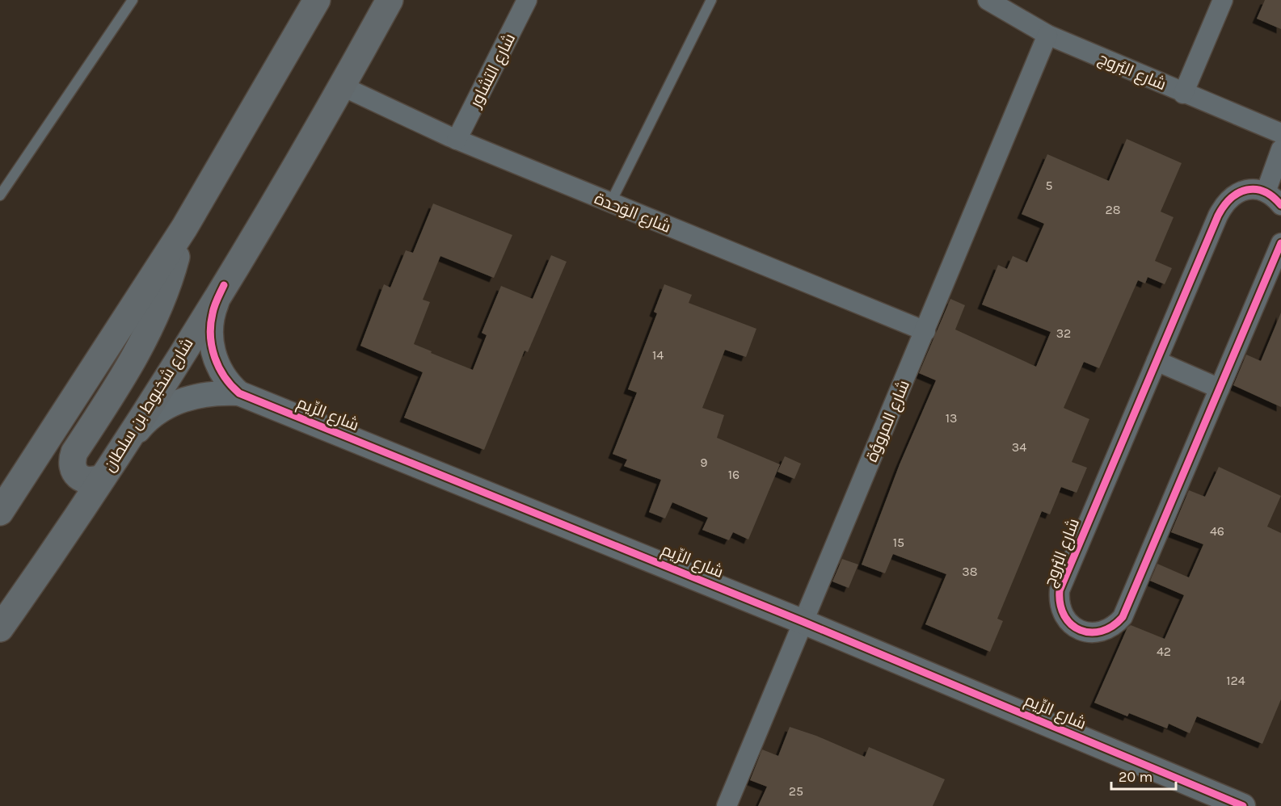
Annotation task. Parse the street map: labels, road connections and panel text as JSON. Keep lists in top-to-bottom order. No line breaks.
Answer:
{"streets":{"main road":["شارع شخبوط بن سلطان"],"street":["شارع التشاور","شارع البُروج","شارع الوَحدة","شارع الرِّيم","شارع المروؤة"]},"crossings":[["شارع التشاور","شارع الوَحدة"],["شارع البُروج","شارع المروؤة"],["شارع الوَحدة","شارع شخبوط بن سلطان"],["شارع الوَحدة","شارع المروؤة"],["شارع شخبوط بن سلطان","شارع الرِّيم"],["شارع الرِّيم","شارع المروؤة"]],"house_numbers":["5","28","32","14","13","34","9","16","46","15","38","42","124","25"],"scale_bar":"20 m"}
